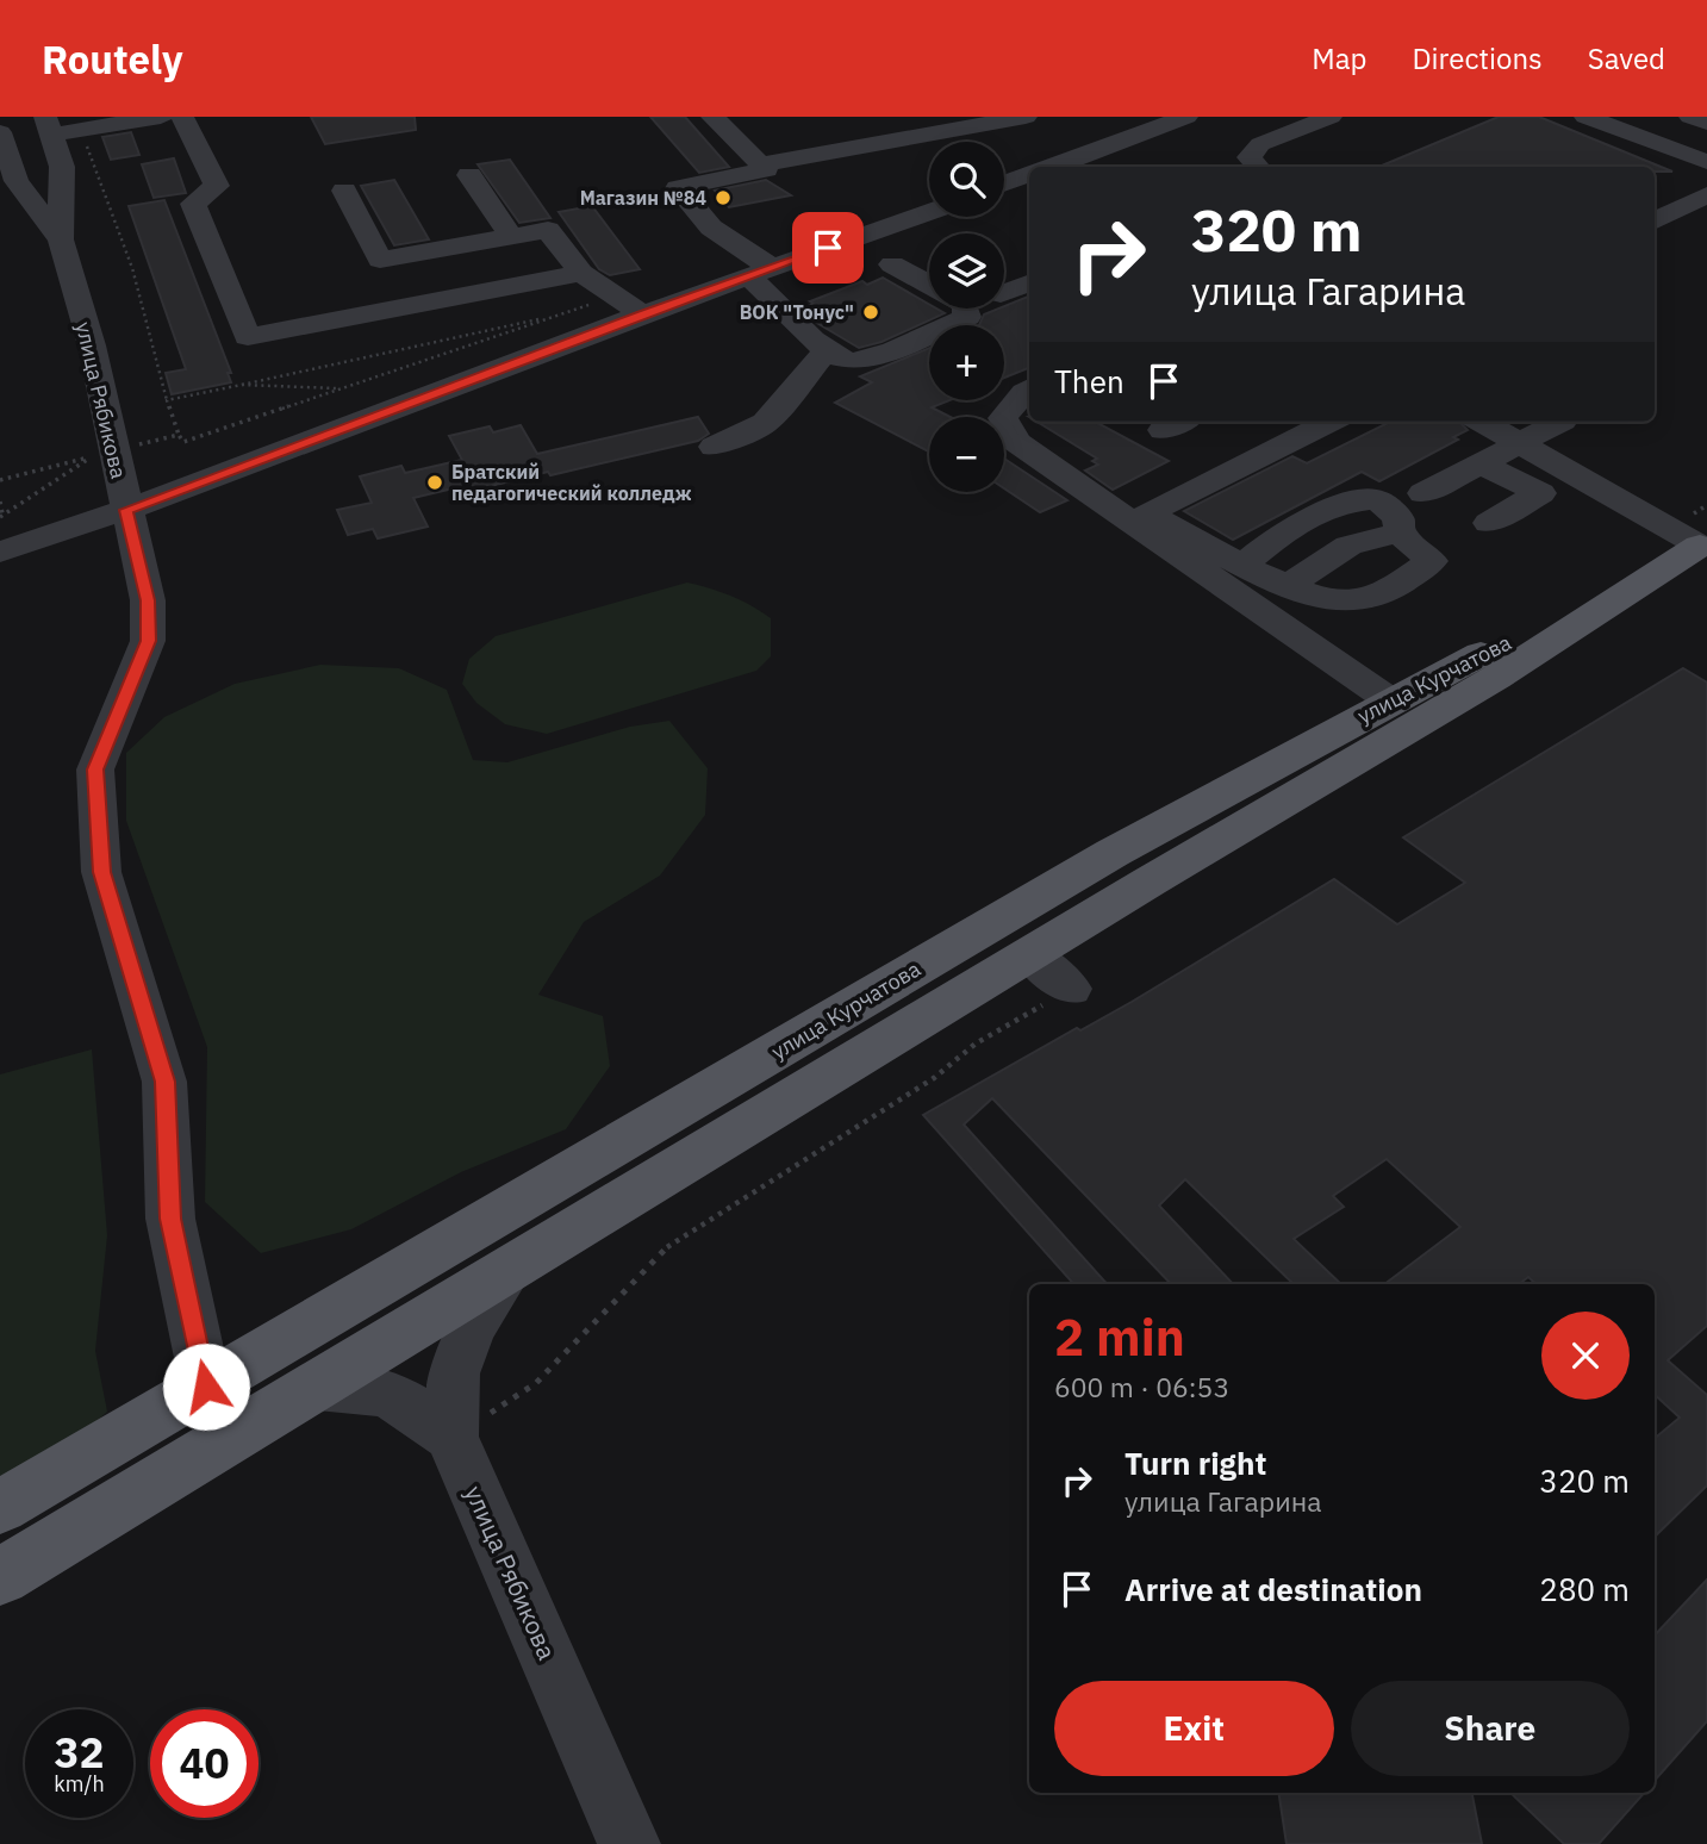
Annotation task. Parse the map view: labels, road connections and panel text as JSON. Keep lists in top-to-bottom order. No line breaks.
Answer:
{"streets":{"main road":["улица Курчатова"],"street":["улица Рябикова"]},"crossings":[["улица Рябикова","улица Курчатова"]],"places":["Магазин №84","ВОК \"Тонус\"","Братский педагогический колледж"],"page":{"header":"Routely","nav":["Map","Directions","Saved"],"map_buttons":["+","−"],"turn":["320 m","улица Гагарина"],"then":"Then","heading":["2 min","600 m · 06:53"],"list":[{"name":"Turn right","note":"улица Гагарина","value":"320 m"},{"name":"Arrive at destination","value":"280 m"}],"buttons":["Exit","Share"],"speed":"32 km/h","limit":"40"}}
